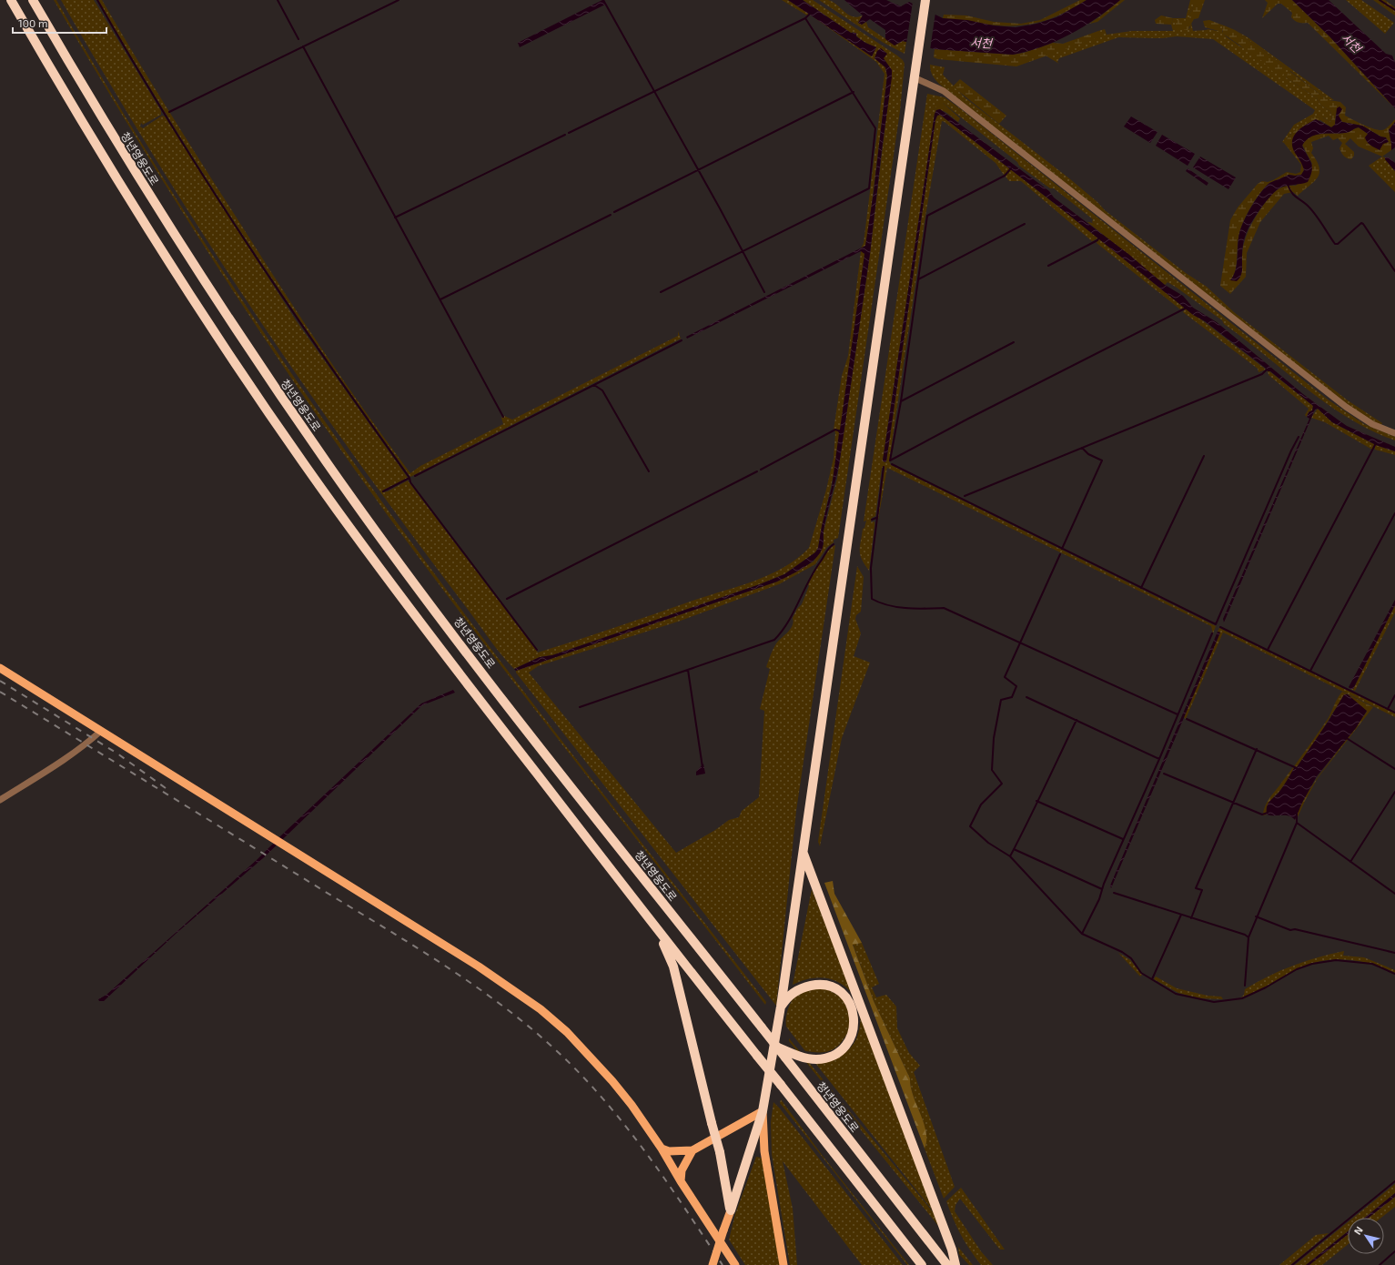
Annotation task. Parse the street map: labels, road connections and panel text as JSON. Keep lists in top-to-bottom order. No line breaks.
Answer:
{"streets":{"highway":["청년영웅도로"]},"water":["서천"],"scale_bar":"100 m","north":"top left"}
